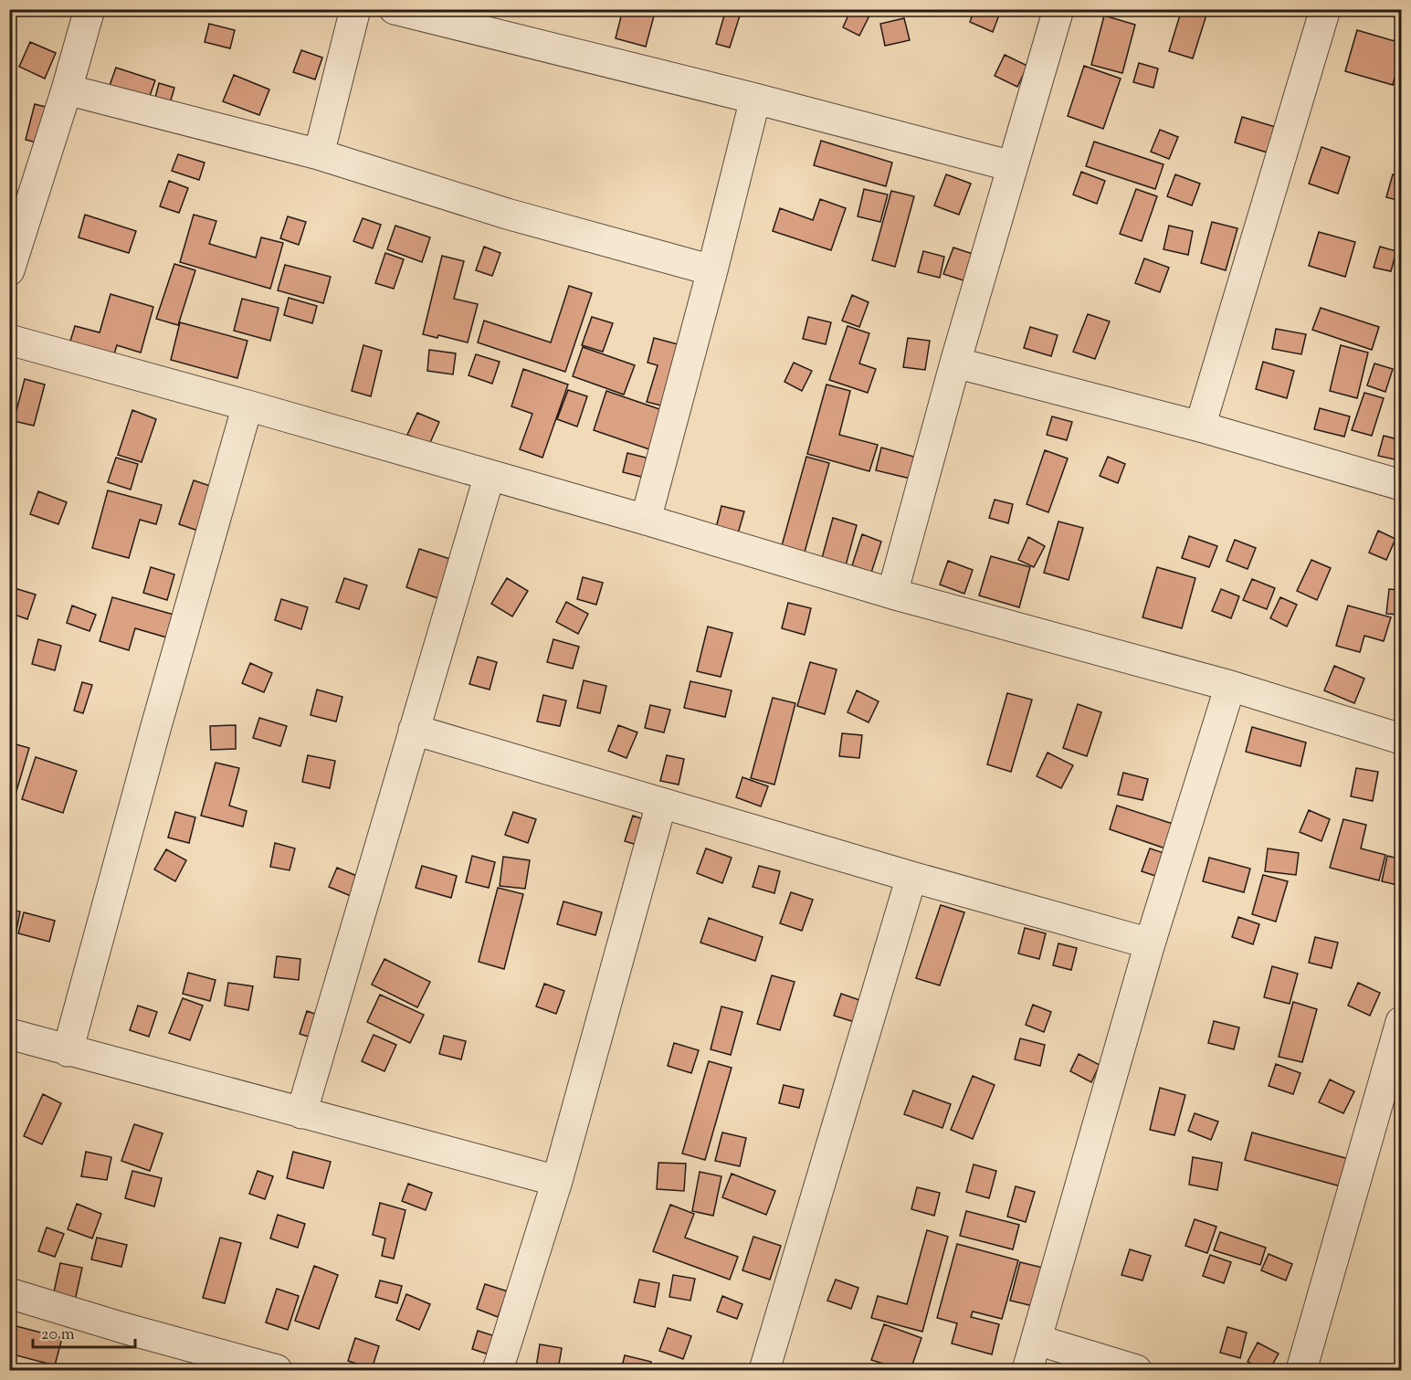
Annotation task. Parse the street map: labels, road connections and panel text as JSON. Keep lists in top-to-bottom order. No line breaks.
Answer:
{"scale_bar":"20 m"}
